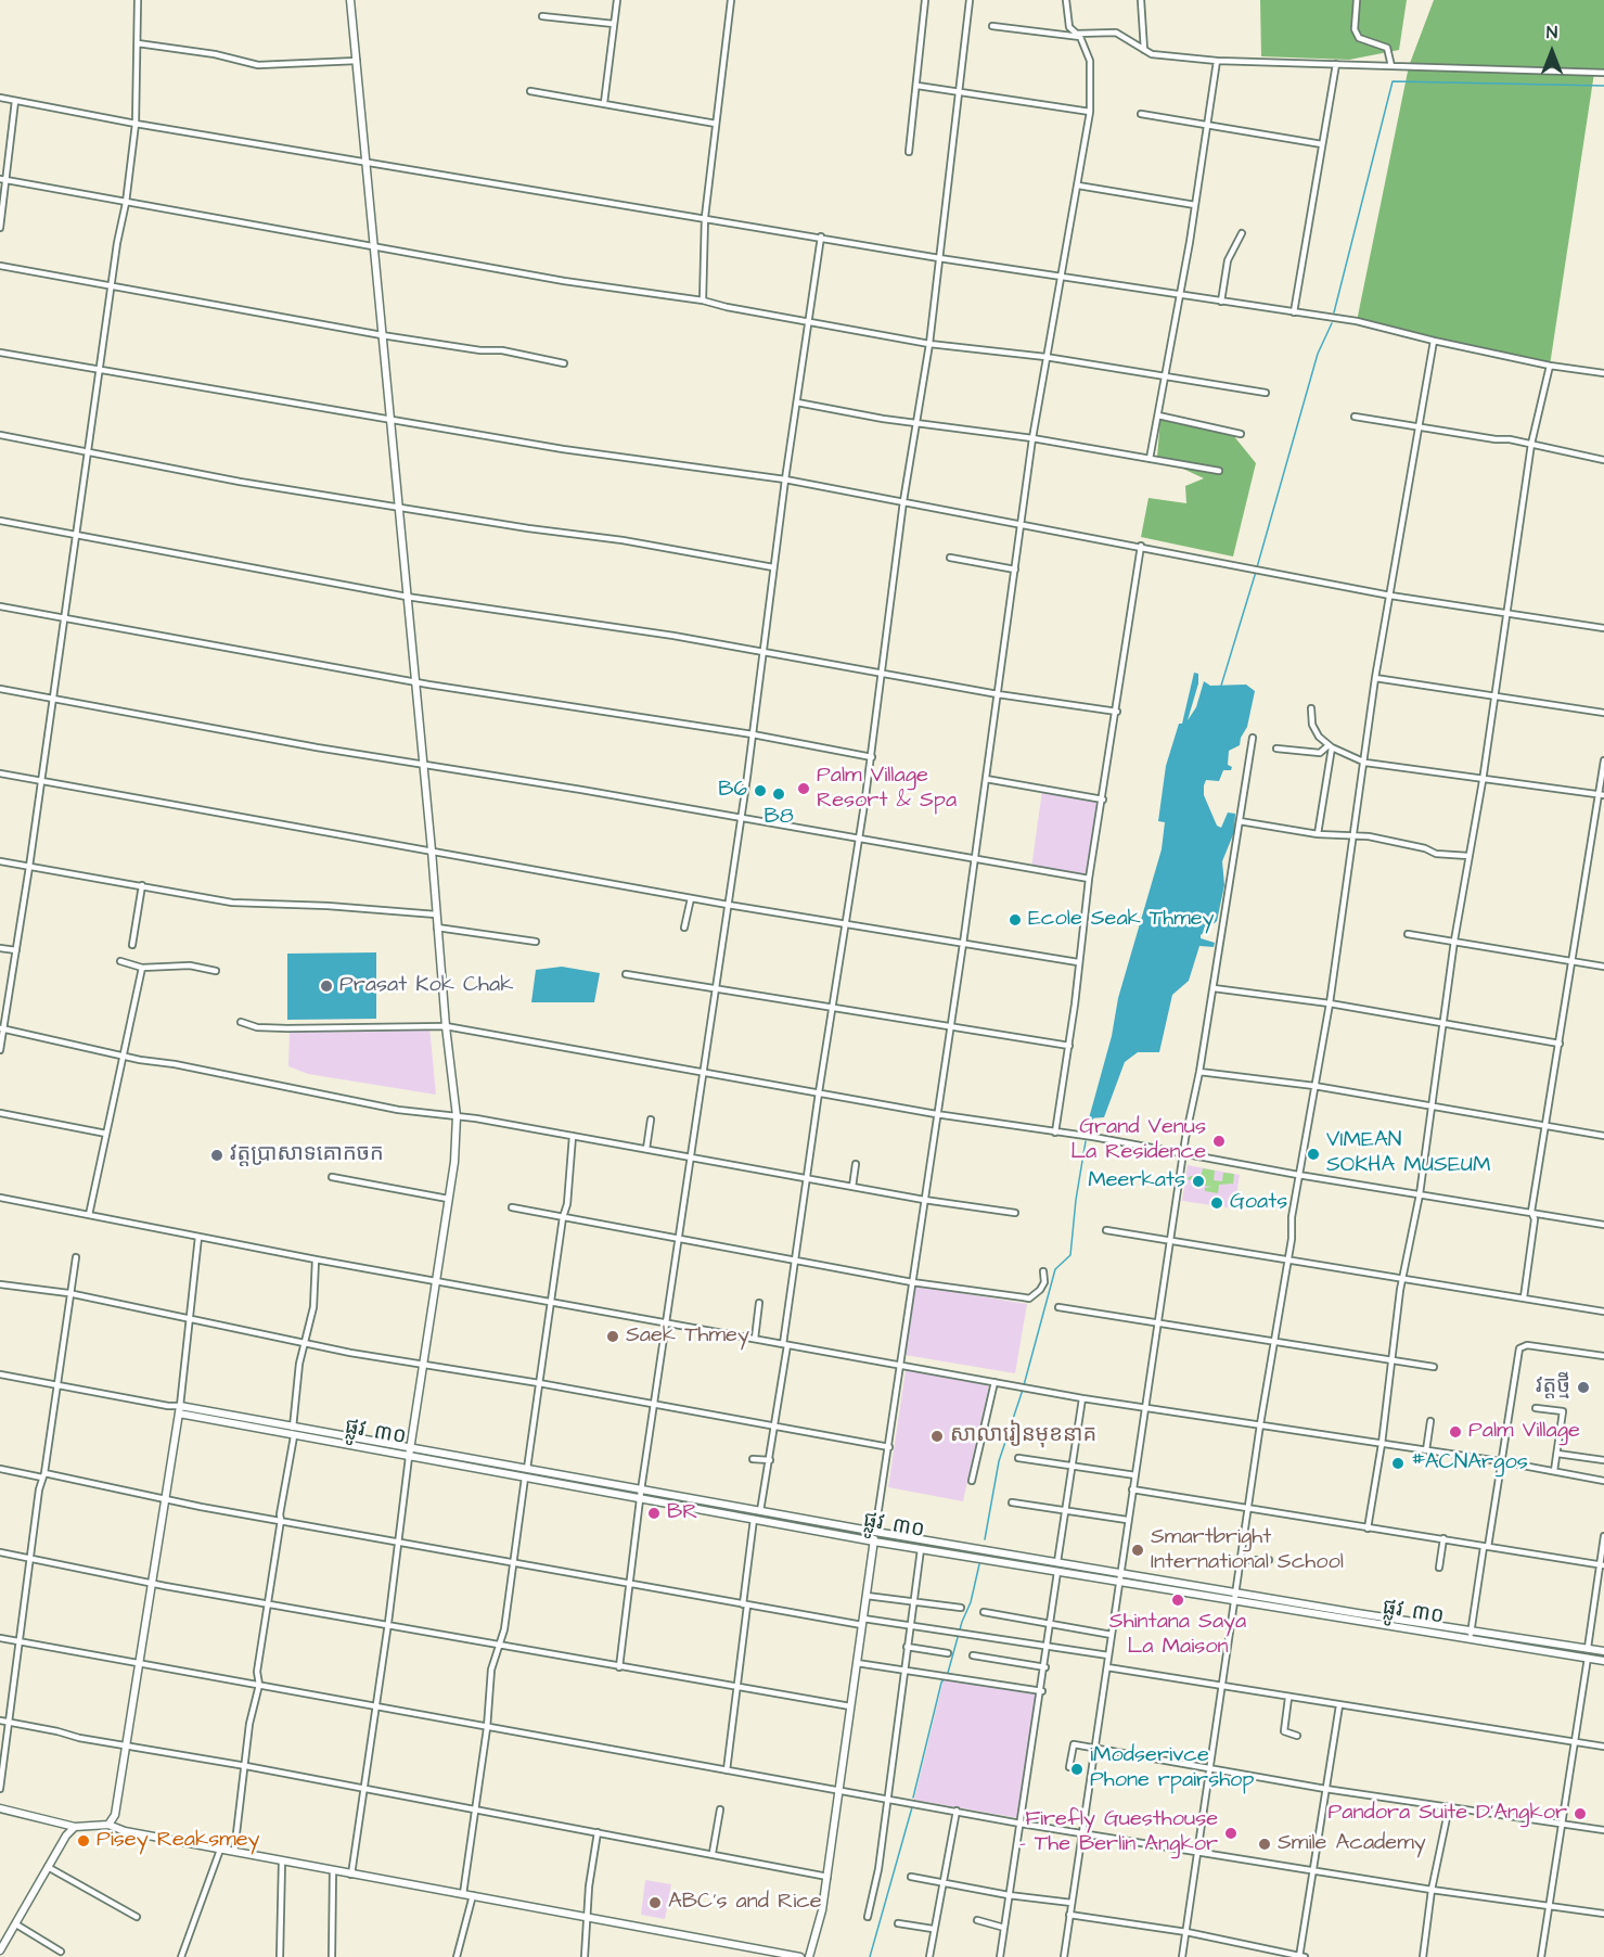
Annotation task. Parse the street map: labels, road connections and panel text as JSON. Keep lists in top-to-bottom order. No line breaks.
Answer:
{"streets":{"street":["ផ្លូវ ៣០"]},"places":["Palm Village Resort & Spa","B6","B8","Ecole Seak Thmey","Prasat Kok Chak","Grand Venus La Residence","VIMEAN SOKHA MUSEUM","វត្តប្រាសាទគោកចក","Meerkats","Goats","Saek Thmey","វត្តថ្មី","Palm Village","សាលារៀនមុខនាគ","#ACNArgos","BR","Smartbright International School","Shintana Saya La Maison","iModserivce Phone rpairshop","Pandora Suite D'Angkor","Firefly Guesthouse - The Berlin Angkor","Pisey Reaksmey","Smile Academy","ABC's and Rice"],"north":"top"}
